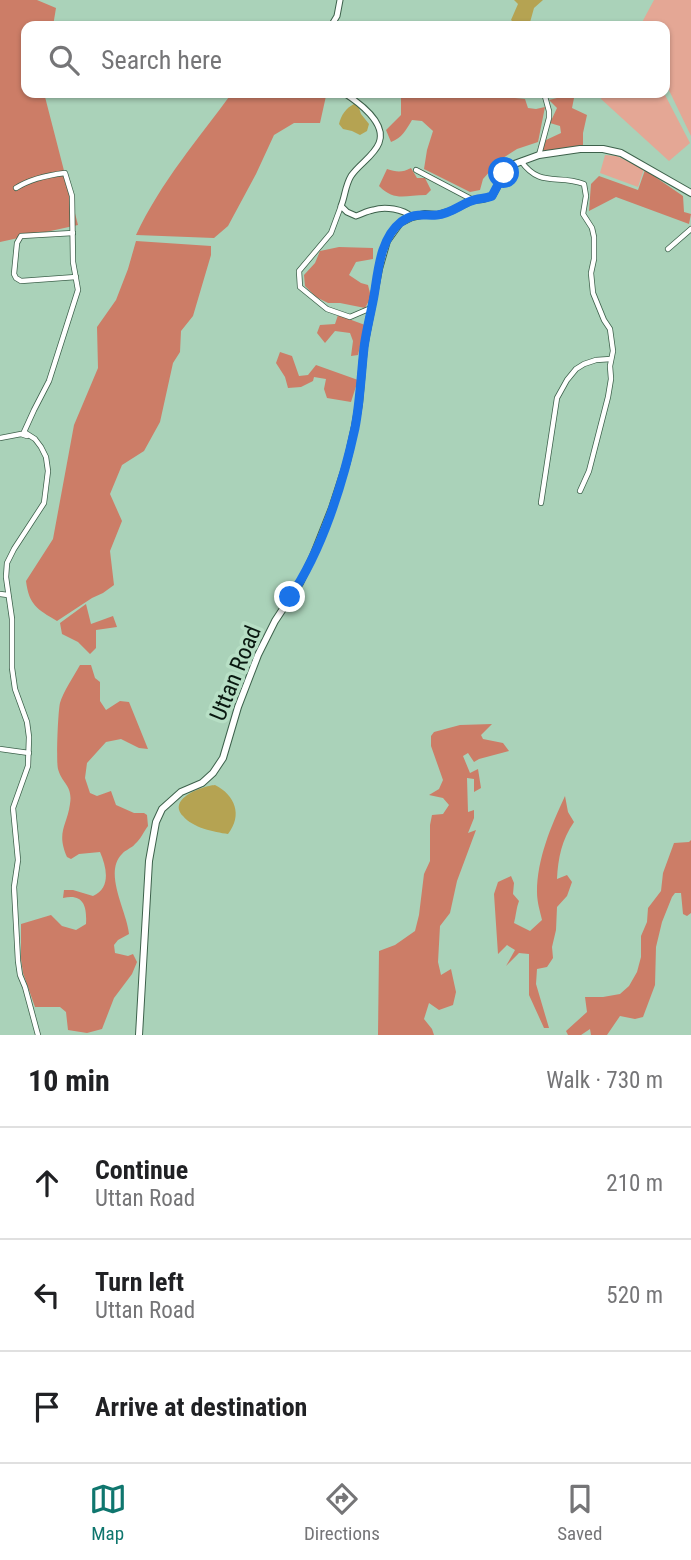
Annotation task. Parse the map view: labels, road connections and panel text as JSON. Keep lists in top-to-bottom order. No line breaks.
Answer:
{"streets":{"main road":["Uttan Road"]},"page":{"search":"Search here","heading":["10 min","Walk · 730 m"],"list":[["Continue","Uttan Road","210 m"],["Turn left","Uttan Road","520 m"],"Arrive at destination"],"nav":["Map","Directions","Saved"]}}
